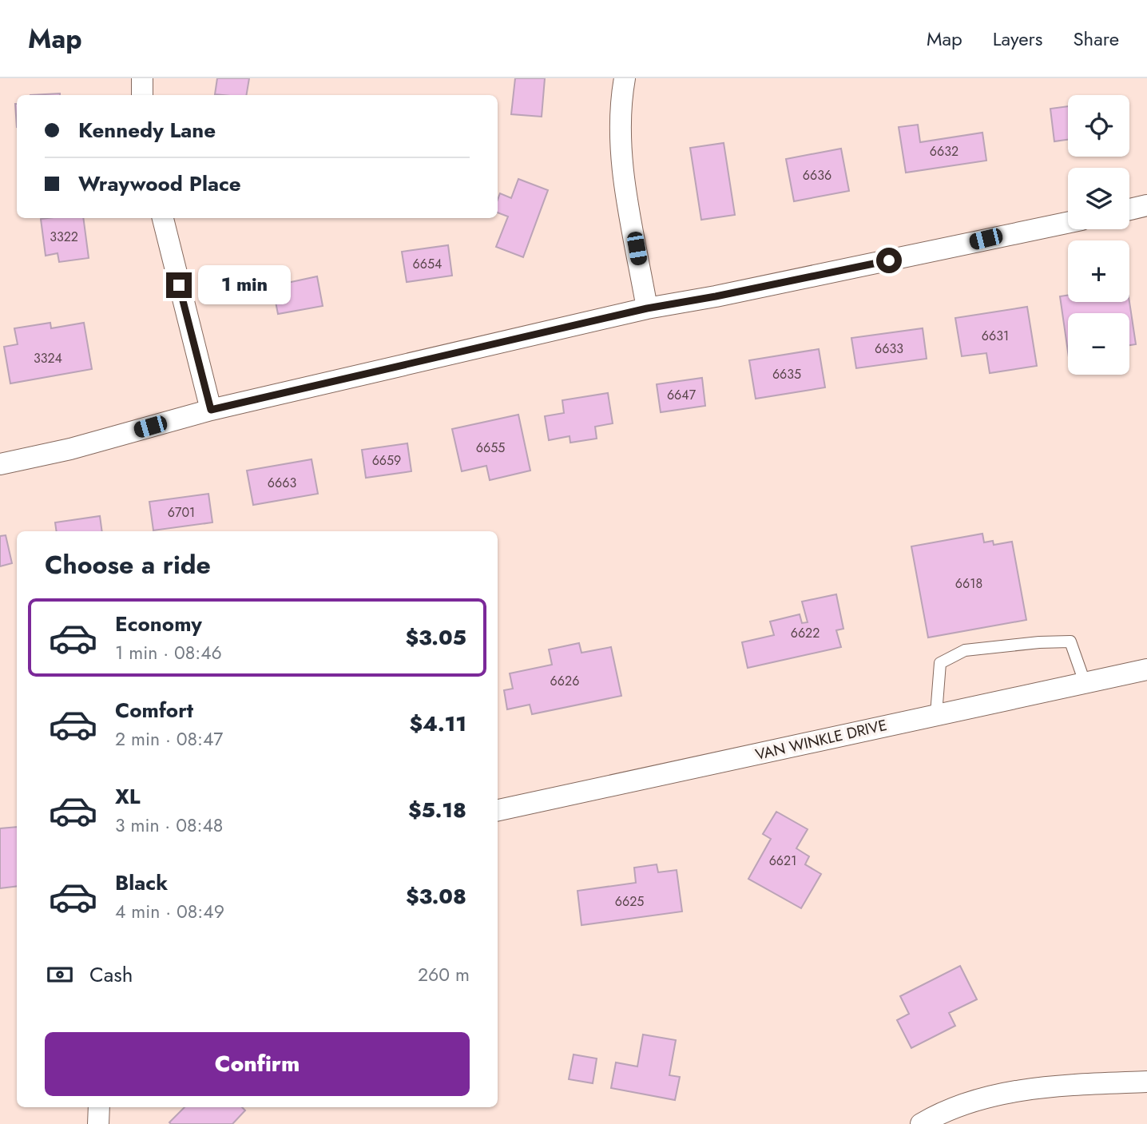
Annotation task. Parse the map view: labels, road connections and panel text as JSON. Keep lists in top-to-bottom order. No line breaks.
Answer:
{"streets":{"street":["VAN WINKLE DRIVE"]},"house_numbers":["6632","6636","3322","6654","6631","6633","3324","6635","6647","6655","6659","6663","6701","6618","6622","6626","6621","6625"],"page":{"header":"Map","nav":["Map","Layers","Share"],"map_buttons":["+","−"],"banner":["Kennedy Lane","Wraywood Place"],"bubble":"1 min","heading":"Choose a ride","list":[{"name":"Economy","note":"1 min · 08:46","value":"$3.05"},{"name":"Comfort","note":"2 min · 08:47","value":"$4.11"},{"name":"XL","note":"3 min · 08:48","value":"$5.18"},{"name":"Black","note":"4 min · 08:49","value":"$3.08"}],"pay":["Cash","260 m"],"buttons":"Confirm"}}
